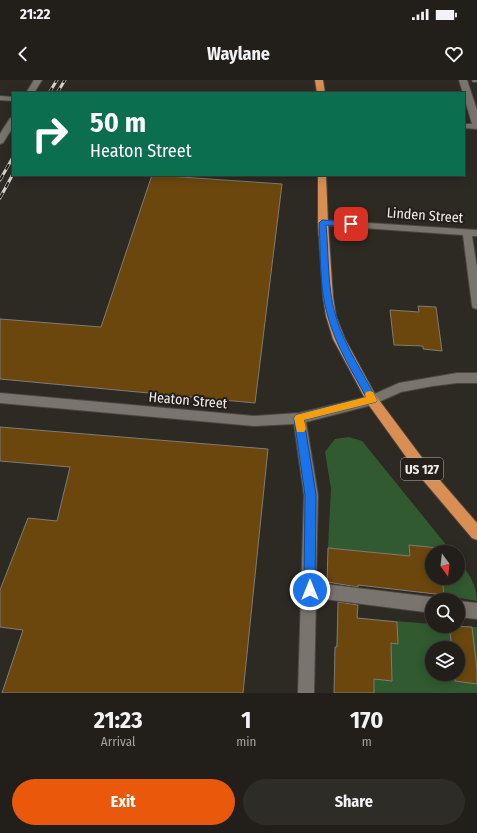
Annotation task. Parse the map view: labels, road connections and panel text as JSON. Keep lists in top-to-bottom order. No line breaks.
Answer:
{"streets":{"highway":["US 127"],"street":["Linden Street","Heaton Street"]},"crossings":[["Linden Street","US 127"],["Heaton Street","US 127"]],"north":"bottom","page":{"status":"21:22","header":"Waylane","turn":["50 m","Heaton Street"],"eta":["21:23","Arrival","1","min","170","m"],"buttons":["Exit","Share"]}}
